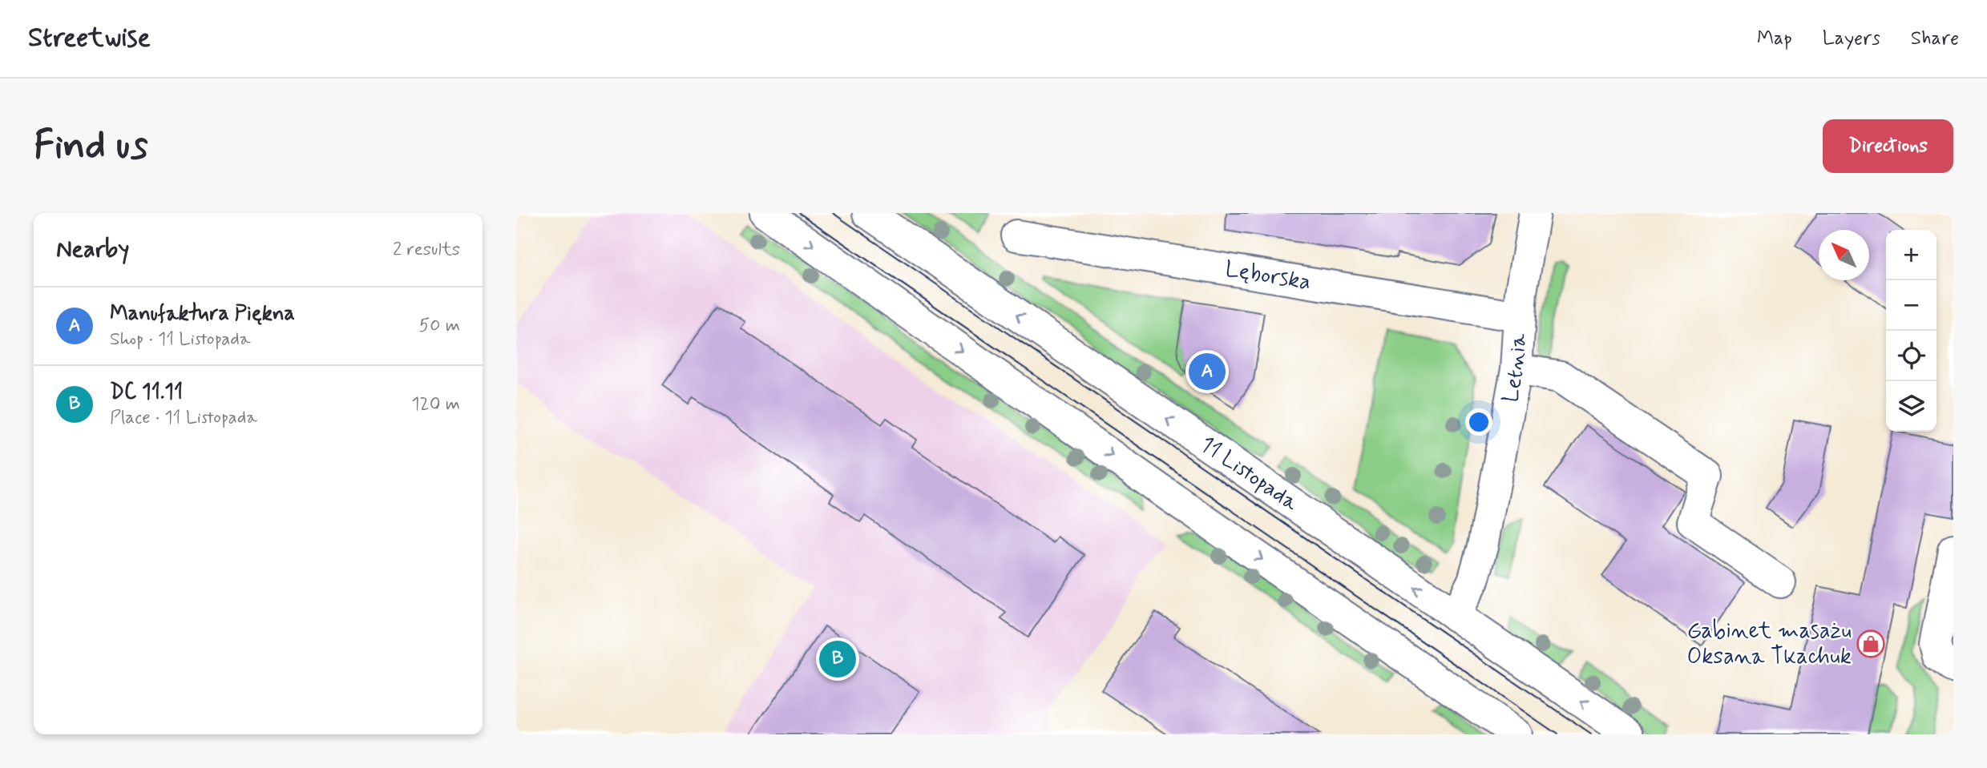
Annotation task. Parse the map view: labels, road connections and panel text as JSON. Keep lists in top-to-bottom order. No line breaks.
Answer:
{"streets":{"street":["Lęborska","Letnia","11 Listopada"]},"crossings":[["Lęborska","Letnia"],["Letnia","11 Listopada"]],"places":{"shop":["Gabinet masażu Oksana Tkachuk"]},"north":"top left","page":{"header":"Streetwise","nav":["Map","Layers","Share"],"buttons":"Directions","title":"Find us","heading":["Nearby","2 results"],"map_buttons":["+","−"],"list":[{"mark":"A","name":"Manufaktura Piękna","note":"Shop · 11 Listopada","value":"50 m"},{"mark":"B","name":"DC 11.11","note":"Place · 11 Listopada","value":"120 m"}],"pins":["A","B"]}}
